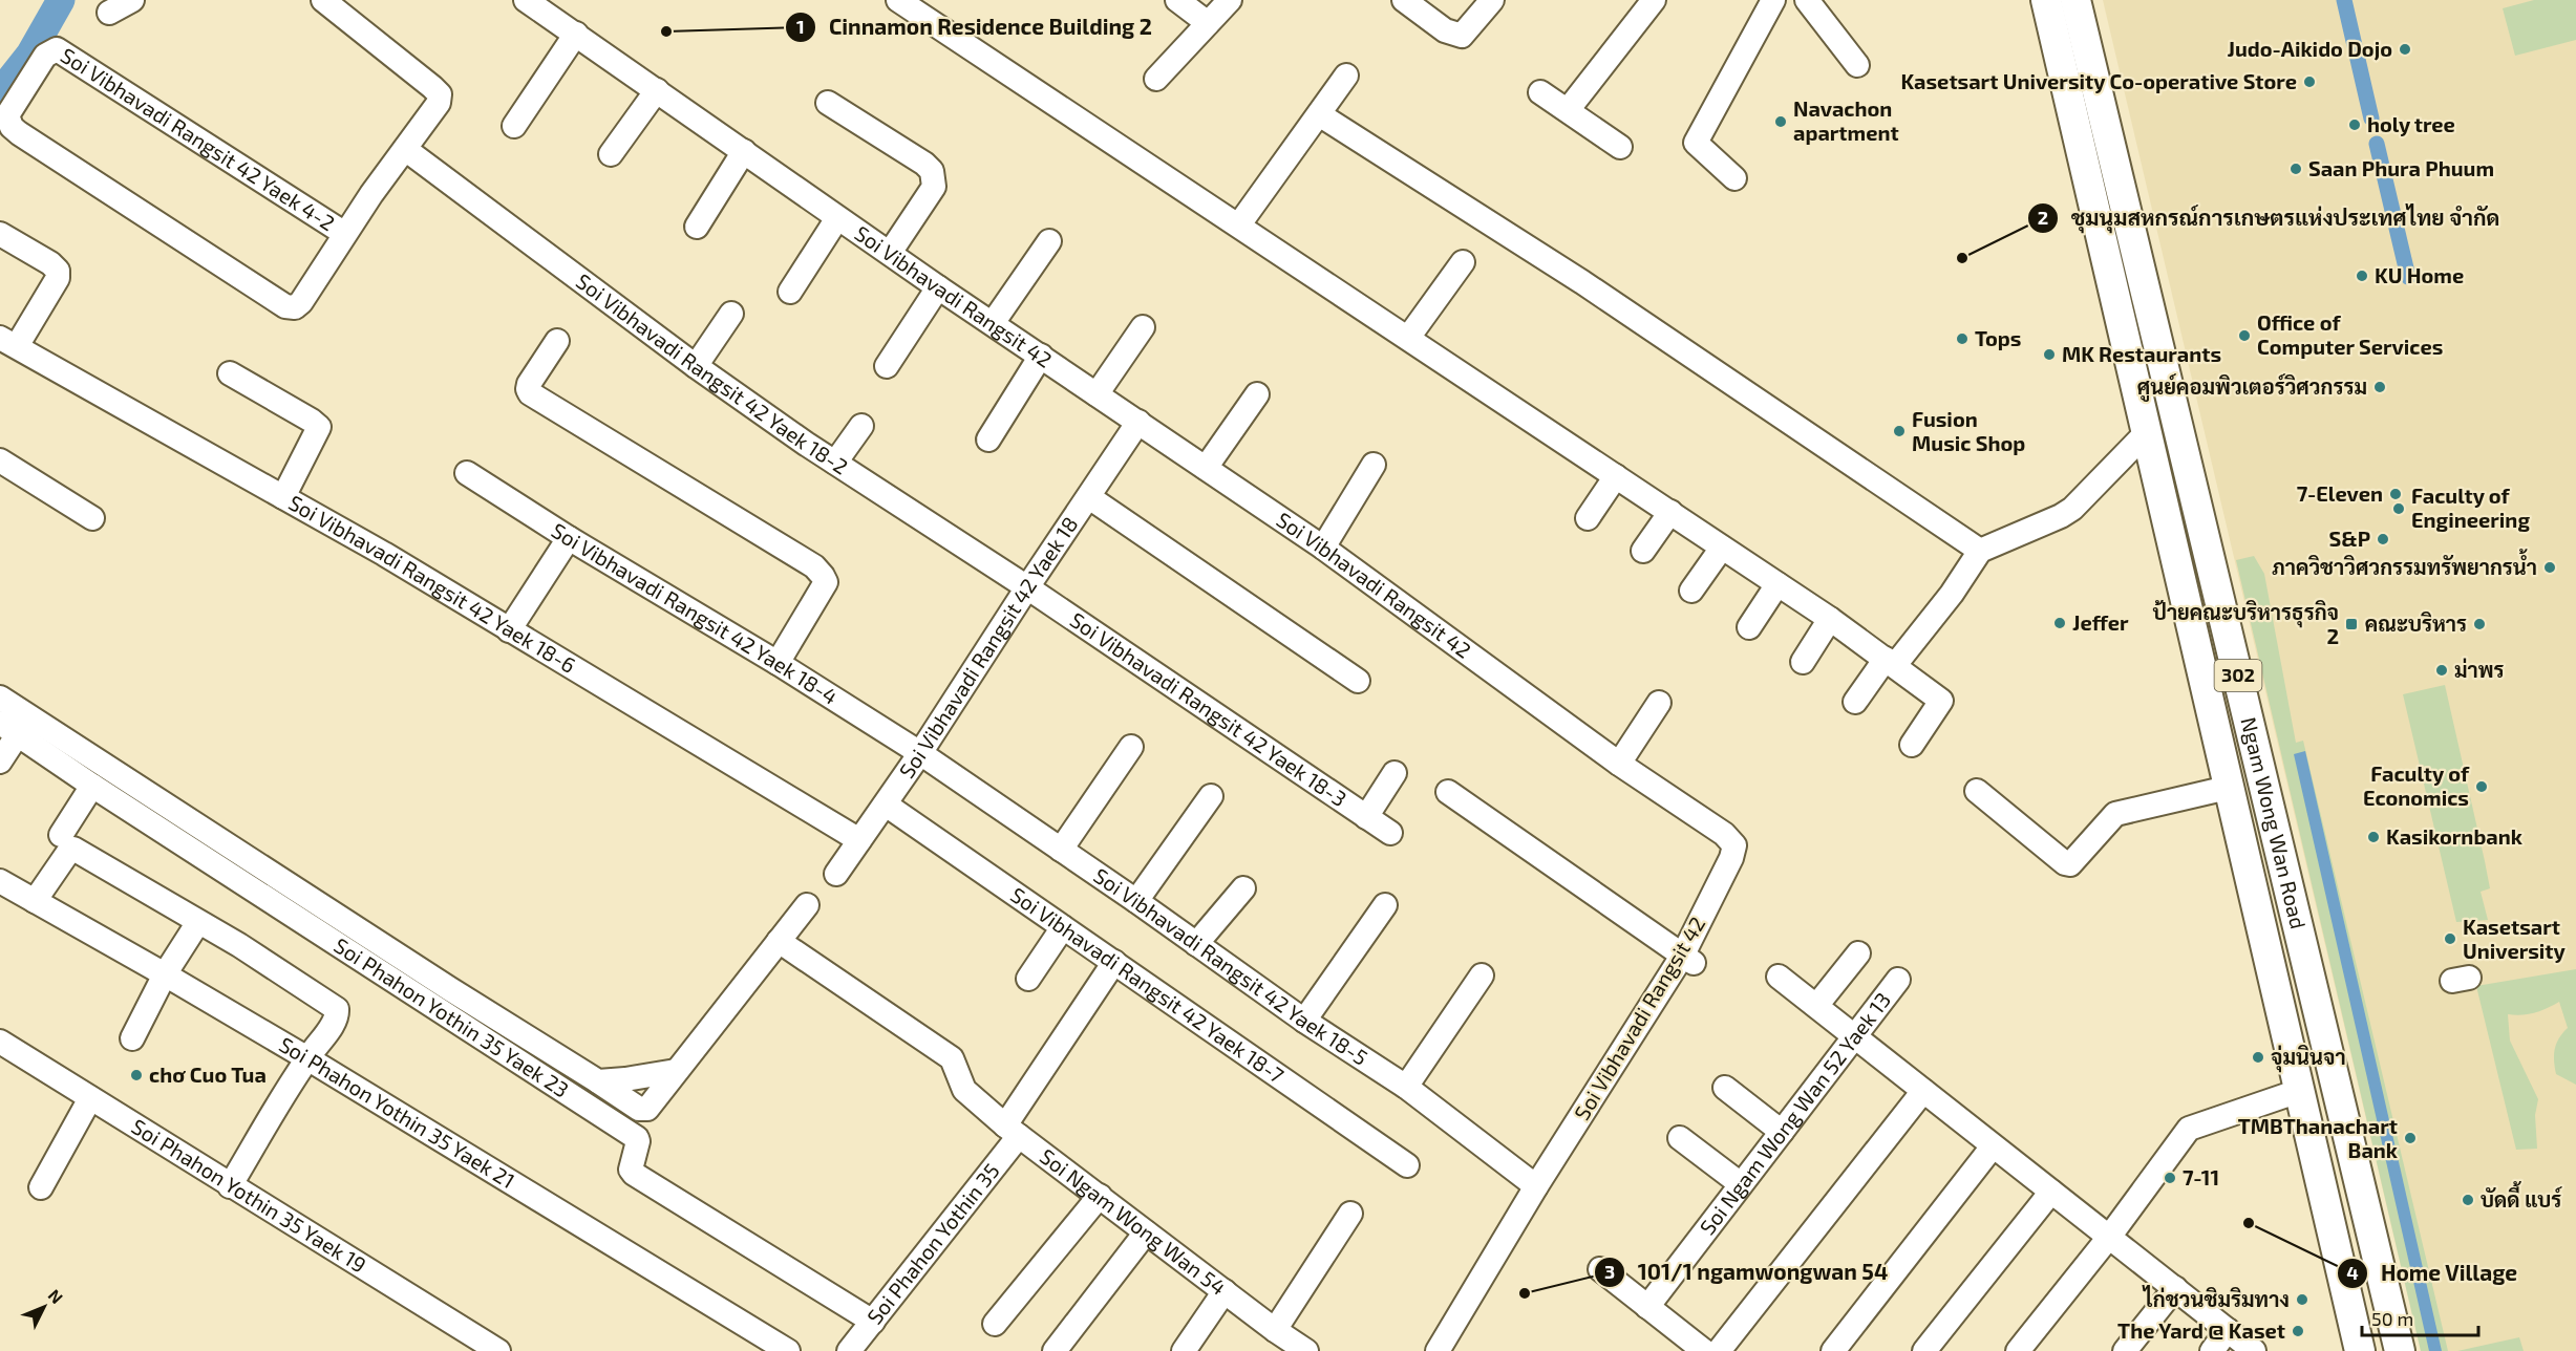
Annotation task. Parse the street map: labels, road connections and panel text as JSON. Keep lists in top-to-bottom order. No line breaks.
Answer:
{"streets":{"main road":["302","Ngam Wong Wan Road"],"street":["Soi Vibhavadi Rangsit 42 Yaek 4-2","Soi Vibhavadi Rangsit 42","Soi Vibhavadi Rangsit 42 Yaek 18-2","Soi Vibhavadi Rangsit 42 Yaek 18-6","Soi Vibhavadi Rangsit 42 Yaek 18-4","Soi Vibhavadi Rangsit 42 Yaek 18","Soi Vibhavadi Rangsit 42 Yaek 18-3","Soi Vibhavadi Rangsit 42 Yaek 18-5","Soi Vibhavadi Rangsit 42 Yaek 18-7","Soi Phahon Yothin 35 Yaek 23","Soi Phahon Yothin 35 Yaek 21","Soi Ngam Wong Wan 52 Yaek 13","Soi Phahon Yothin 35 Yaek 19","Soi Ngam Wong Wan 54","Soi Phahon Yothin 35"]},"crossings":[["Soi Vibhavadi Rangsit 42","Soi Vibhavadi Rangsit 42 Yaek 18"],["Soi Vibhavadi Rangsit 42","Soi Vibhavadi Rangsit 42 Yaek 18-5"],["Soi Vibhavadi Rangsit 42 Yaek 18-2","Soi Vibhavadi Rangsit 42 Yaek 18"],["Soi Vibhavadi Rangsit 42 Yaek 18-2","Soi Vibhavadi Rangsit 42 Yaek 18-3"],["Soi Vibhavadi Rangsit 42 Yaek 18-6","Soi Vibhavadi Rangsit 42 Yaek 18"],["Soi Vibhavadi Rangsit 42 Yaek 18-4","Soi Vibhavadi Rangsit 42 Yaek 18"],["Soi Vibhavadi Rangsit 42 Yaek 18-4","Soi Vibhavadi Rangsit 42 Yaek 18-5"],["Soi Vibhavadi Rangsit 42 Yaek 18","Soi Vibhavadi Rangsit 42 Yaek 18-3"],["Soi Vibhavadi Rangsit 42 Yaek 18","Soi Vibhavadi Rangsit 42 Yaek 18-5"],["Soi Vibhavadi Rangsit 42 Yaek 18","Soi Vibhavadi Rangsit 42 Yaek 18-7"],["Soi Vibhavadi Rangsit 42 Yaek 18-7","Soi Phahon Yothin 35"],["Soi Phahon Yothin 35 Yaek 23","Soi Phahon Yothin 35"],["Soi Ngam Wong Wan 54","Soi Phahon Yothin 35"]],"places":{"other":["Cinnamon Residence Building 2","Judo-Aikido Dojo","Kasetsart University Co-operative Store","Navachon apartment","holy tree","Saan Phura Phuum","ชุมนุมสหกรณ์การเกษตรแห่งประเทศไทย จำกัด","KU Home","Office of Computer Services","Tops","MK Restaurants","ศูนย์คอมพิวเตอร์วิศวกรรม","Fusion Music Shop","7-Eleven","Faculty of Engineering","S&P","ภาควิชาวิศวกรรมทรัพยากรน้ำ","Jeffer","คณะบริหาร","ม่าพร","Faculty of Economics","Kasikornbank","Kasetsart University","จุ่มนินจา","chơ Cuo Tua","TMBThanachart Bank","7-11","บัดดี้ แบร์","Home Village","101/1 ngamwongwan 54","ไก่ชวนชิมริมทาง","The Yard @ Kaset"],"transit":["ป้ายคณะบริหารธุรกิจ 2"]},"scale_bar":"50 m","north":"top right"}
